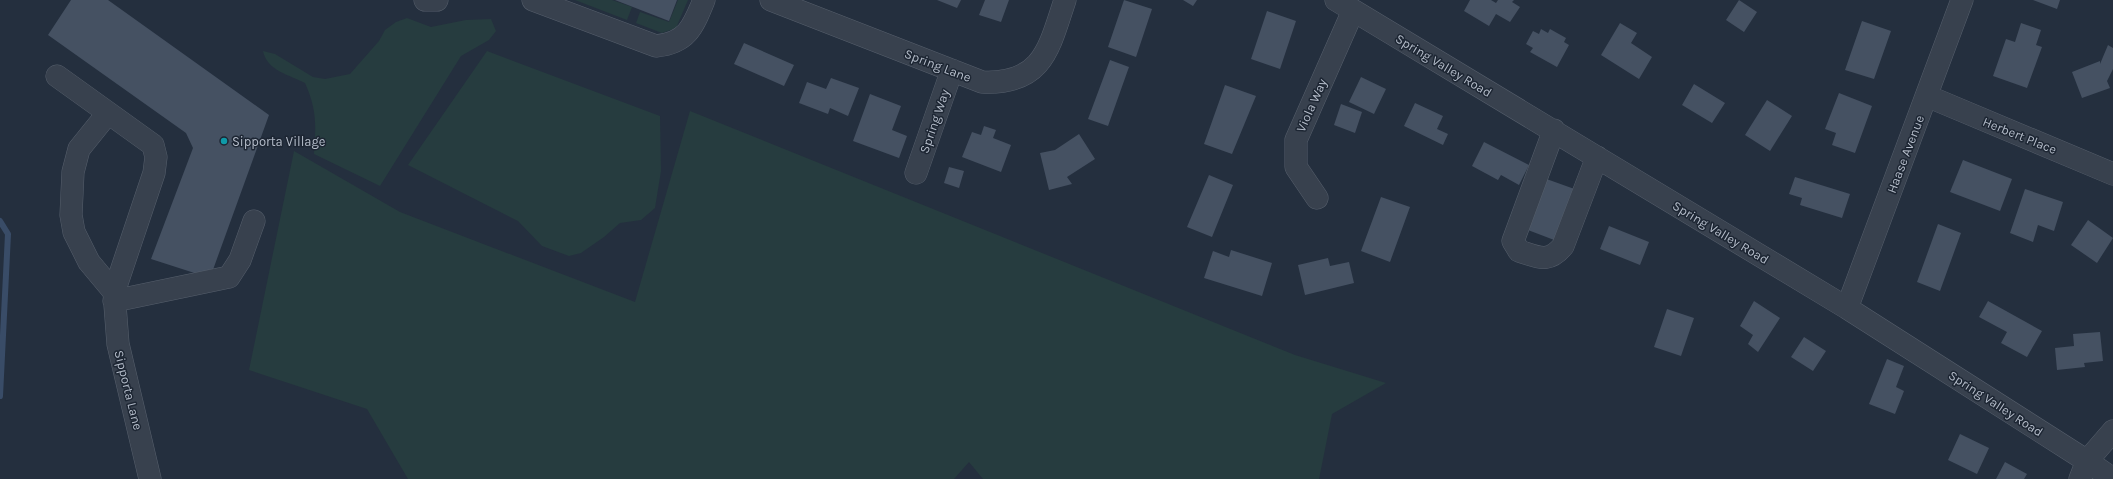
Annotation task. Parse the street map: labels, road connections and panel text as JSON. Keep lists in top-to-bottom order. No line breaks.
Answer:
{"streets":{"street":["Spring Lane","Spring Valley Road","Viola Way","Spring Way","Herbert Place","Haase Avenue","Sipporta Lane"]},"crossings":[["Spring Lane","Spring Way"],["Spring Valley Road","Viola Way"],["Spring Valley Road","Haase Avenue"],["Herbert Place","Haase Avenue"]],"places":["Sipporta Village"]}
